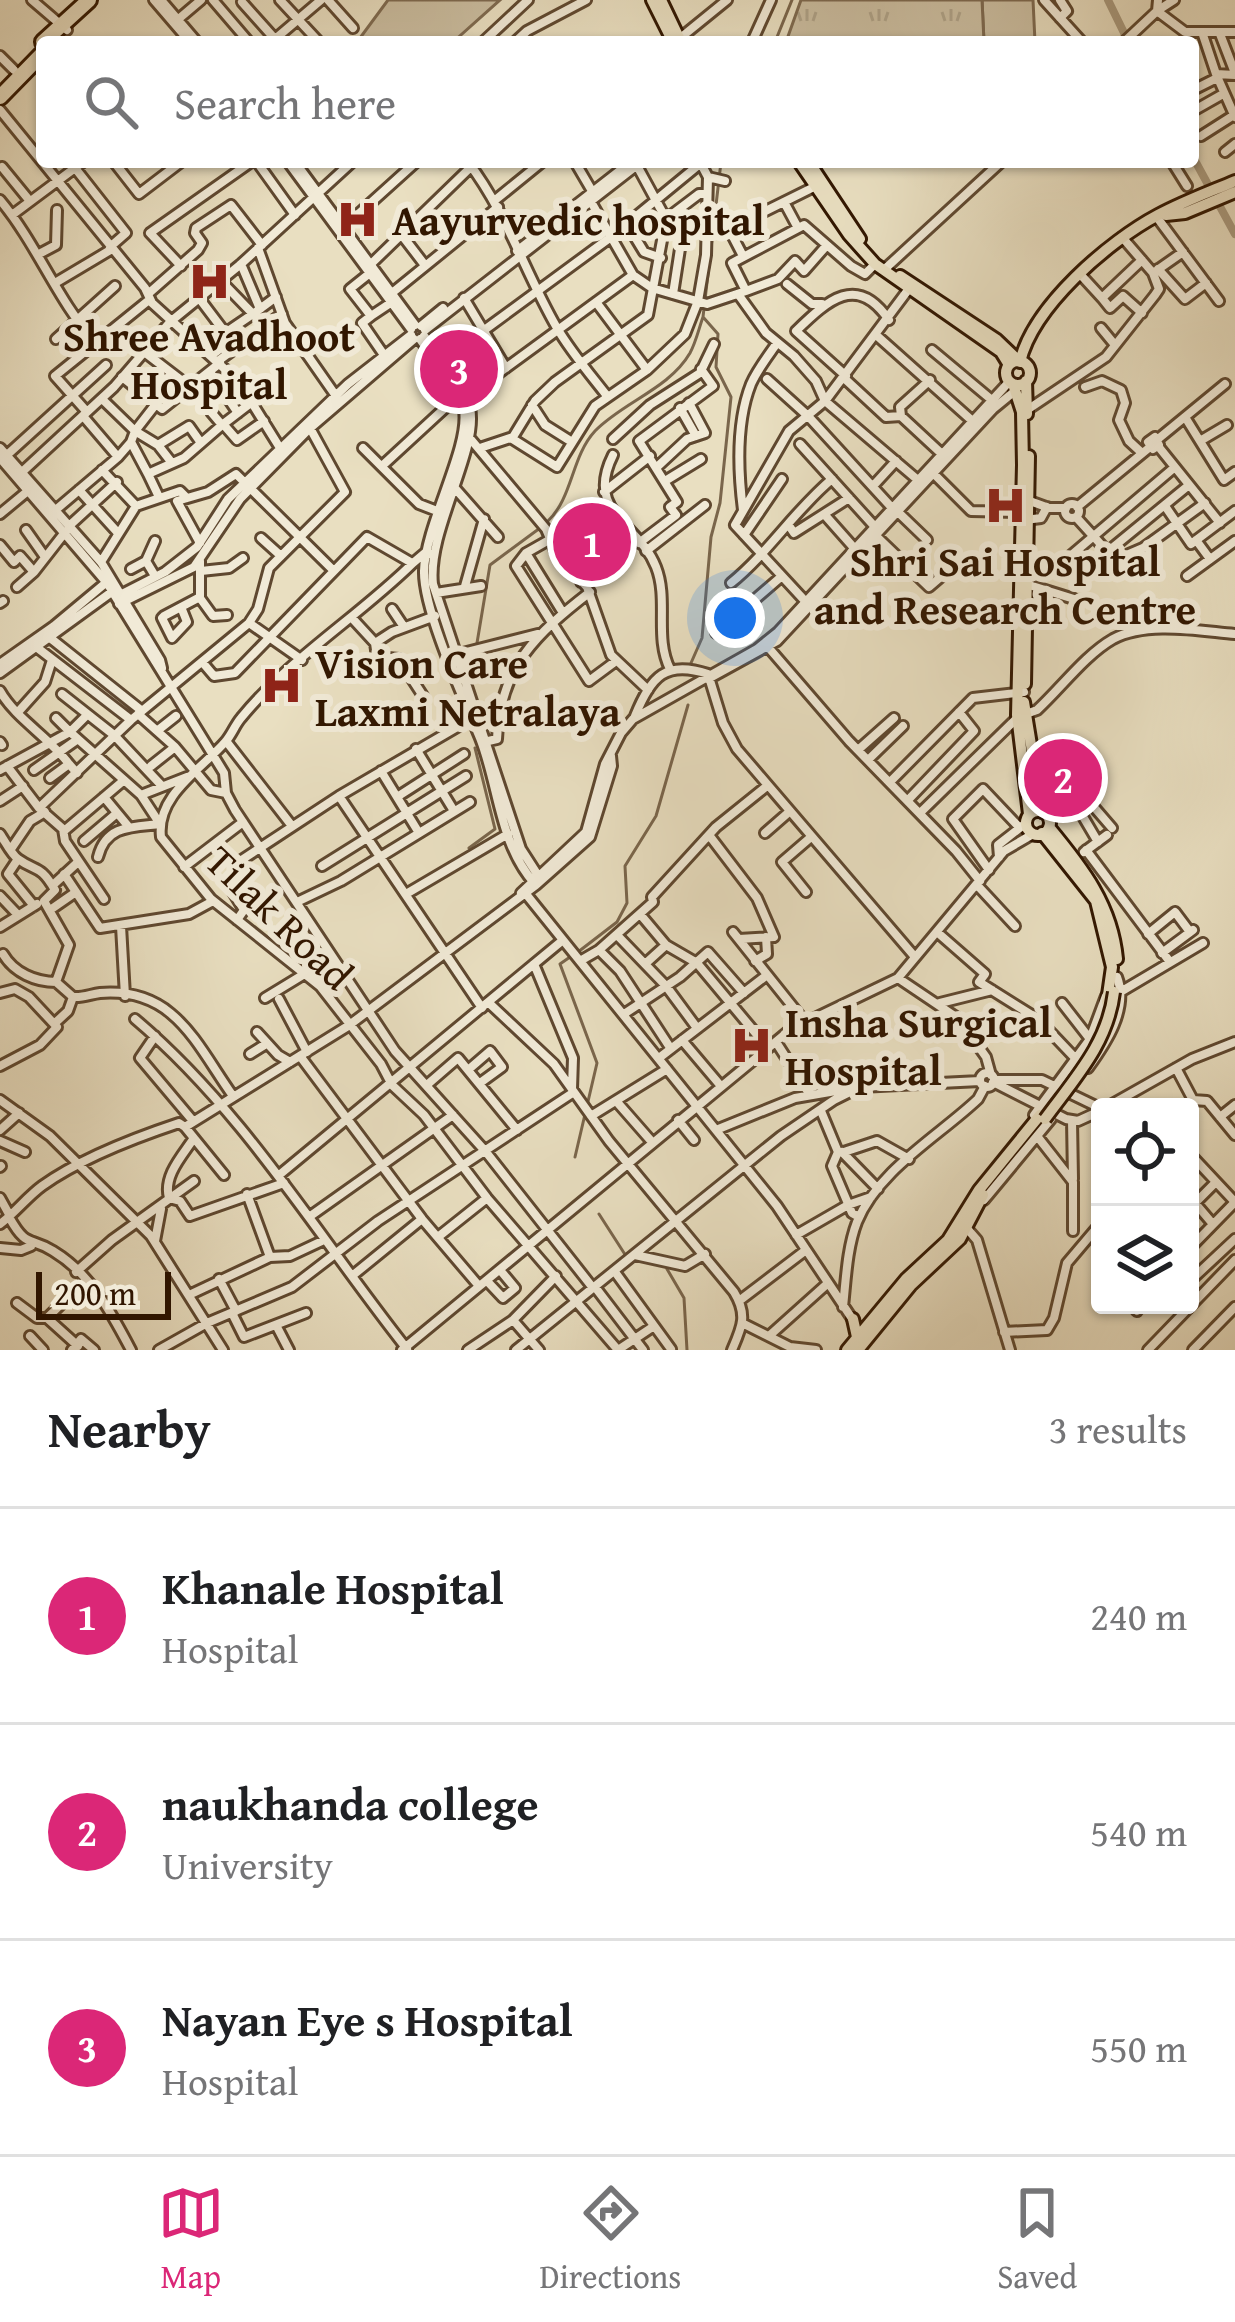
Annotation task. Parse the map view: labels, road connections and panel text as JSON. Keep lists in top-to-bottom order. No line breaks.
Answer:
{"streets":{"street":["Tilak Road"]},"places":{"hospital":["Aayurvedic hospital","Shree Avadhoot Hospital","Shri Sai Hospital and Research Centre","Vision Care Laxmi Netralaya","Insha Surgical Hospital"]},"scale_bar":"200 m","page":{"search":"Search here","pins":["3","1","2"],"scale":"200 m","heading":["Nearby","3 results"],"list":[{"mark":"1","name":"Khanale Hospital","note":"Hospital","value":"240 m"},{"mark":"2","name":"naukhanda college","note":"University","value":"540 m"},{"mark":"3","name":"Nayan Eye s Hospital","note":"Hospital","value":"550 m"}],"nav":["Map","Directions","Saved"]}}
